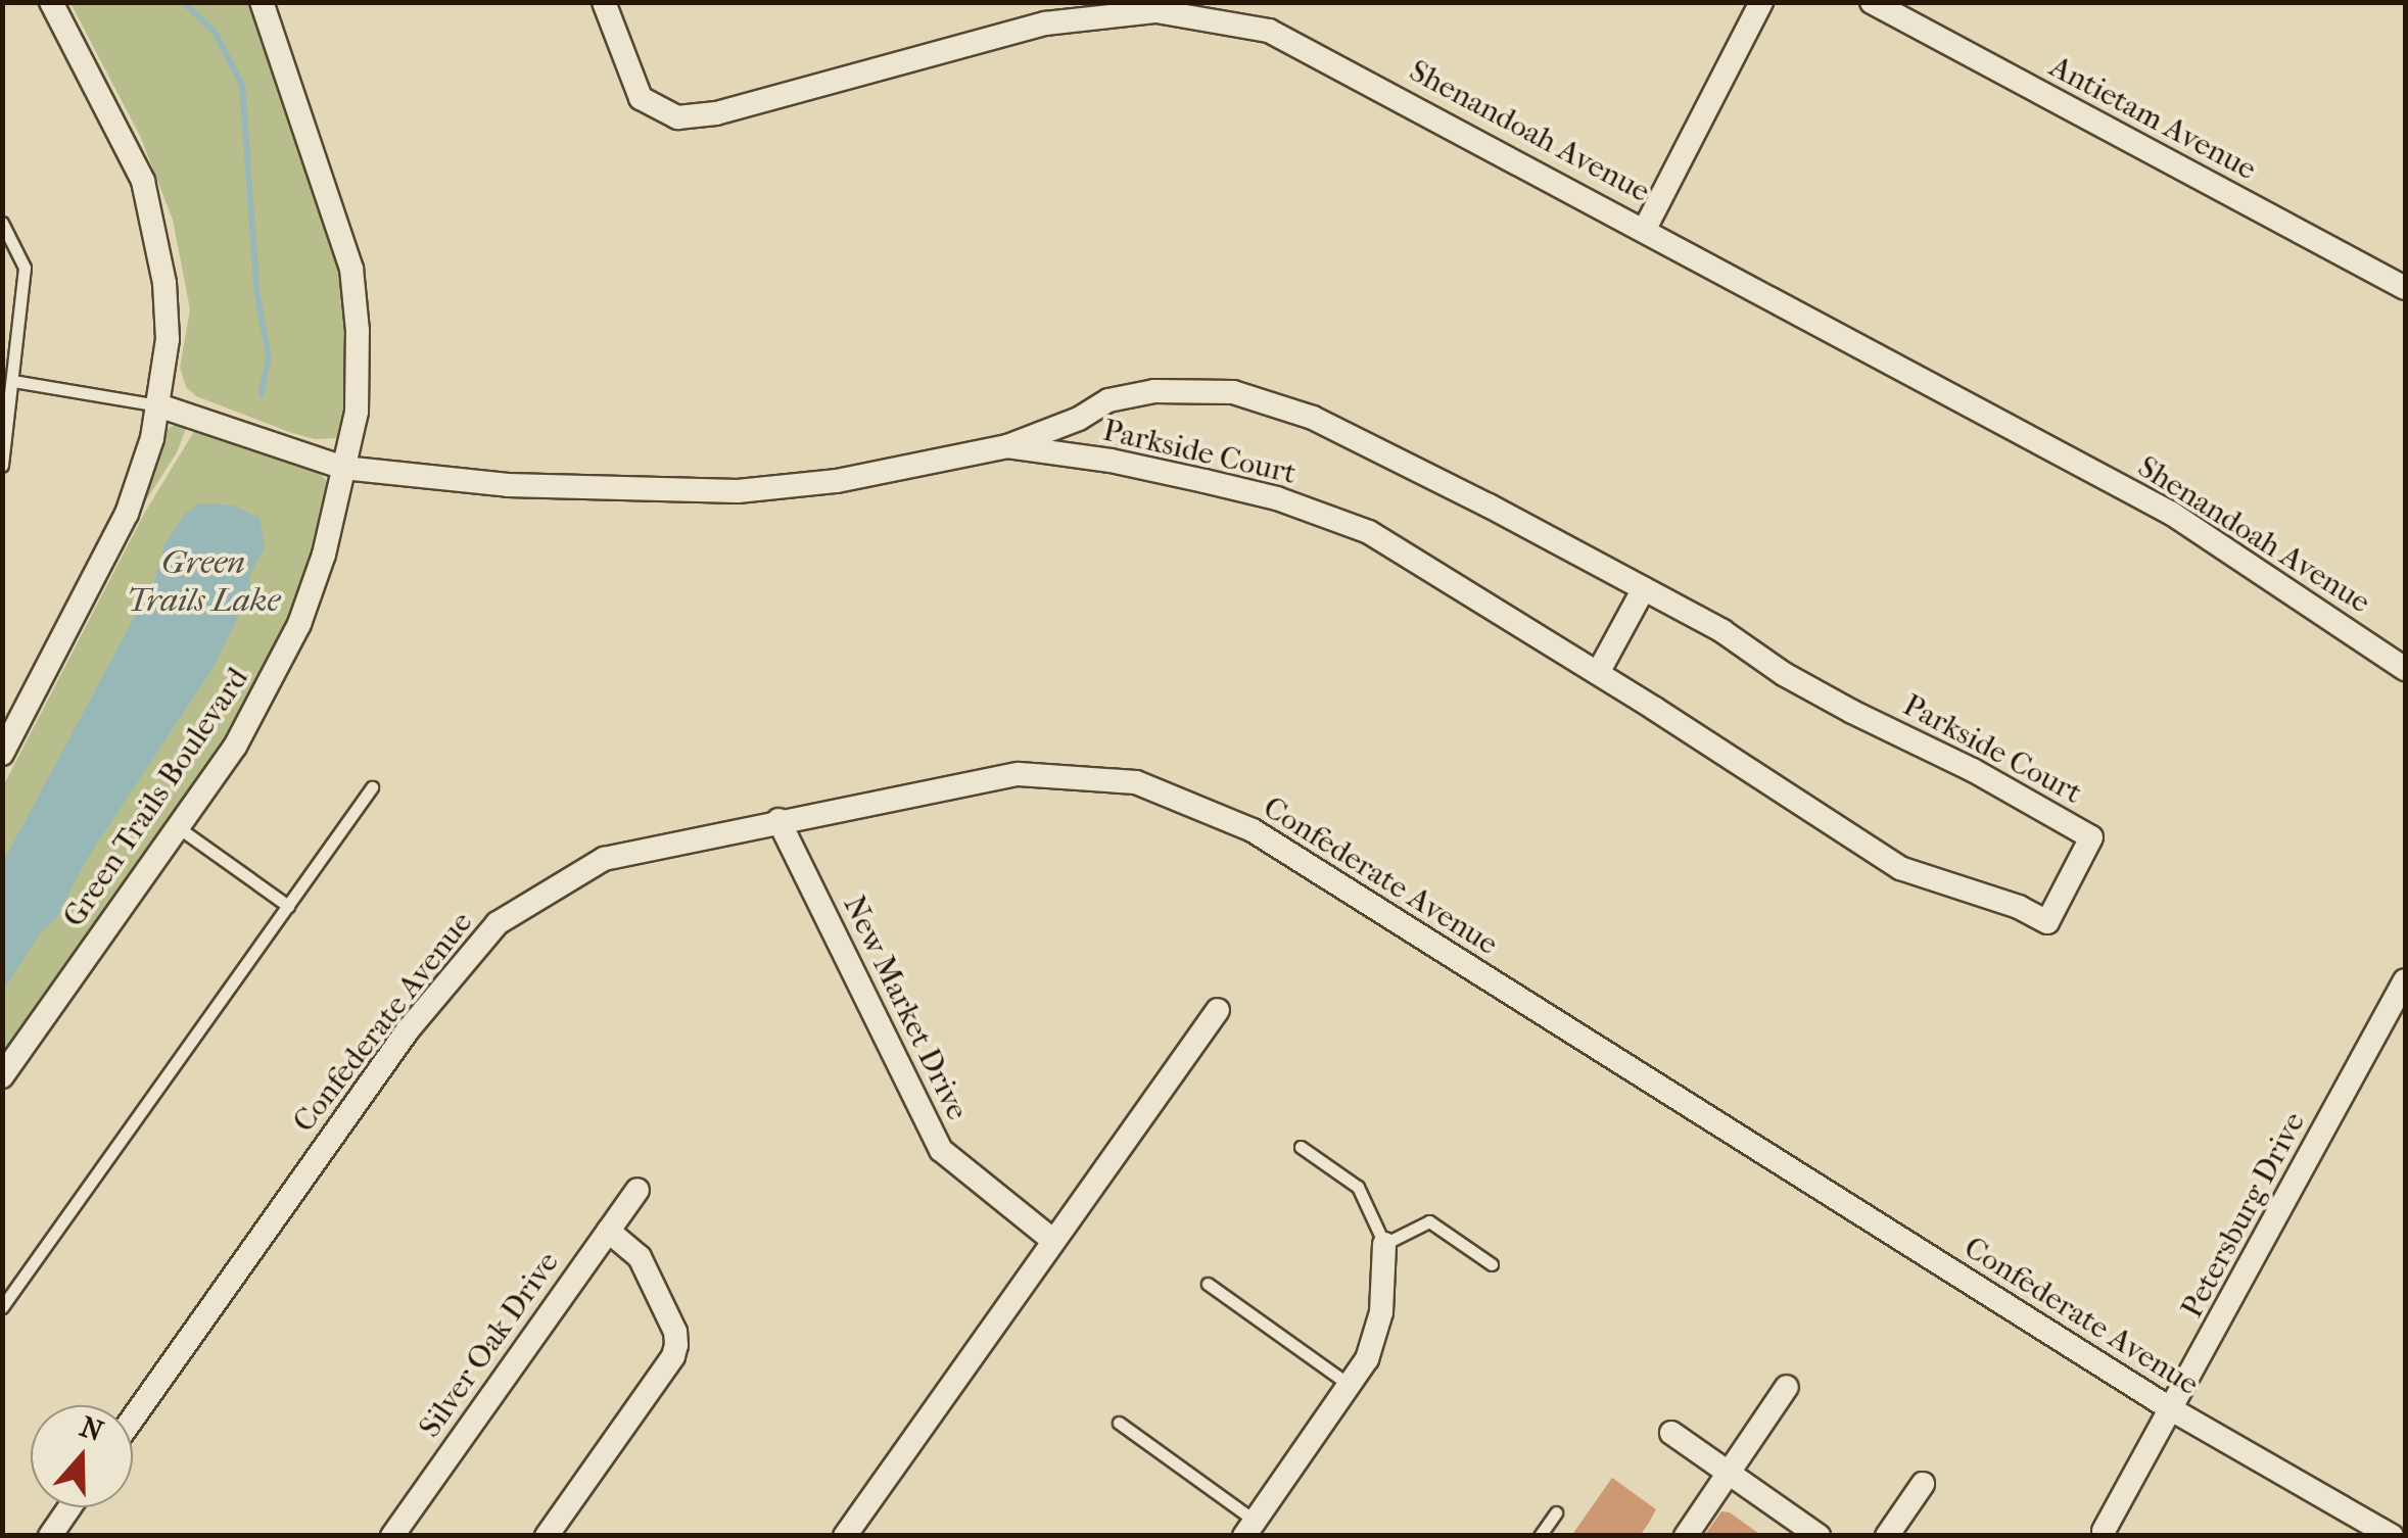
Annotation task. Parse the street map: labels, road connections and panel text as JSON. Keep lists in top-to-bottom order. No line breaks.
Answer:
{"streets":{"street":["Antietam Avenue","Shenandoah Avenue","Parkside Court","Green Trails Boulevard","Confederate Avenue","New Market Drive","Petersburg Drive","Silver Oak Drive"]},"crossings":[["Parkside Court","Green Trails Boulevard"],["Confederate Avenue","New Market Drive"],["Confederate Avenue","Petersburg Drive"]],"water":["Green Trails Lake"],"north":"top"}
